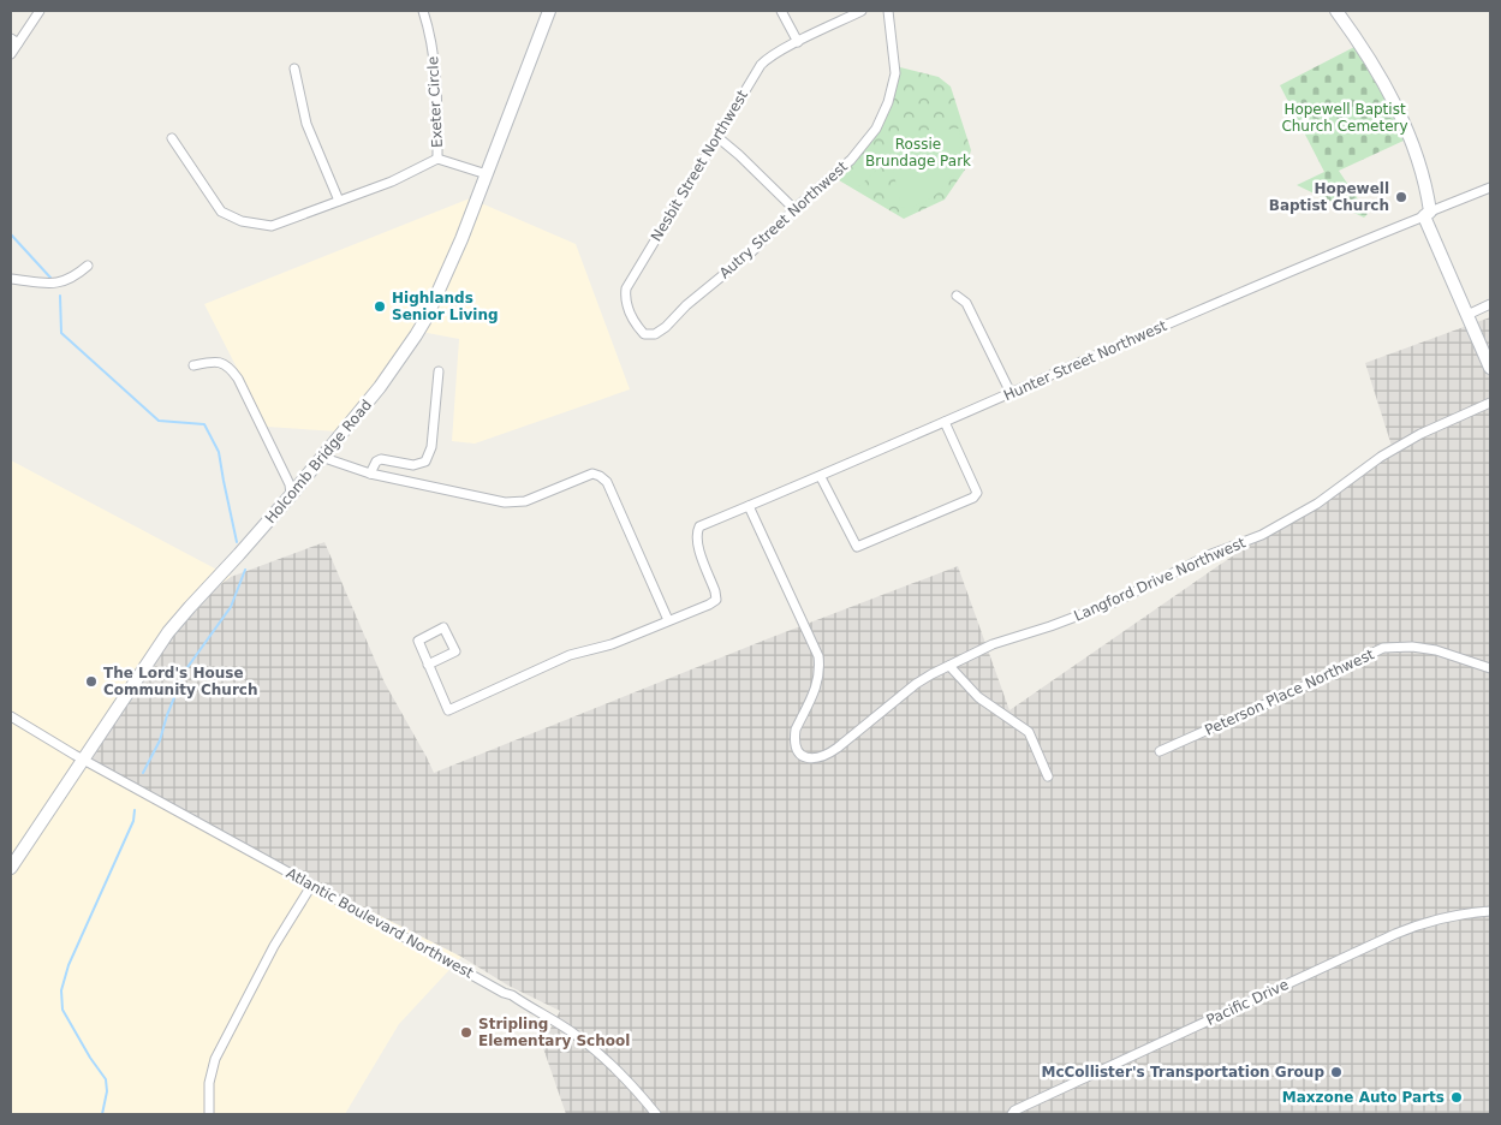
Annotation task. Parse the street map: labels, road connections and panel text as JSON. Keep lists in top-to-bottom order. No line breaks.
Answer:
{"streets":{"street":["Exeter Circle","Nesbit Street Northwest","Autry Street Northwest","Hunter Street Northwest","Holcomb Bridge Road","Langford Drive Northwest","Peterson Place Northwest","Atlantic Boulevard Northwest","Pacific Drive"]},"crossings":[["Nesbit Street Northwest","Autry Street Northwest"],["Hunter Street Northwest","Langford Drive Northwest"],["Holcomb Bridge Road","Atlantic Boulevard Northwest"]],"parks":["Hopewell Baptist Church Cemetery","Rossie Brundage Park"],"places":["Hopewell Baptist Church","Highlands Senior Living","The Lord's House Community Church","Stripling Elementary School","McCollister's Transportation Group","Maxzone Auto Parts"]}
